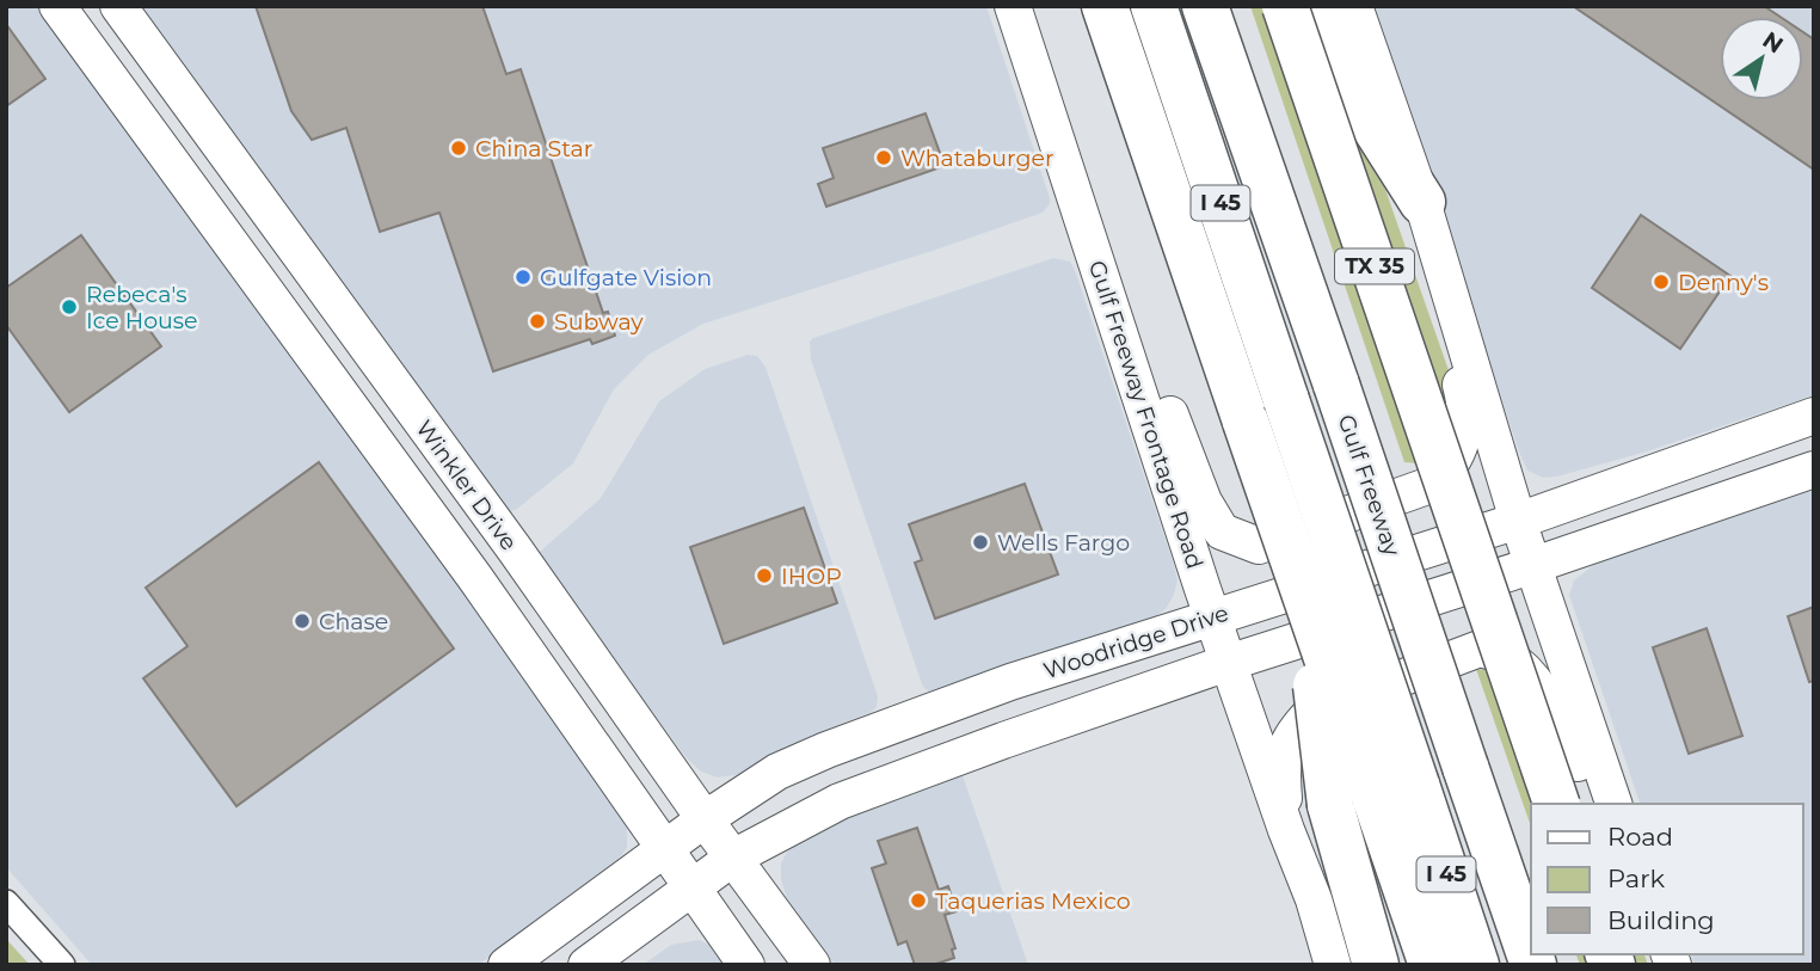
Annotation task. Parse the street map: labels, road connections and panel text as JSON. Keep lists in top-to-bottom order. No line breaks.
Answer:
{"streets":{"highway":["I 45","TX 35","Gulf Freeway"],"main road":["Gulf Freeway Frontage Road","Winkler Drive","Woodridge Drive"]},"crossings":[["Gulf Freeway Frontage Road","Woodridge Drive"],["Winkler Drive","Woodridge Drive"]],"places":["China Star","Whataburger","Gulfgate Vision","Denny's","Rebeca's Ice House","Subway","Wells Fargo","IHOP","Chase","Taquerias Mexico"],"legend":["Road","Park","Building"],"north":"top right"}
